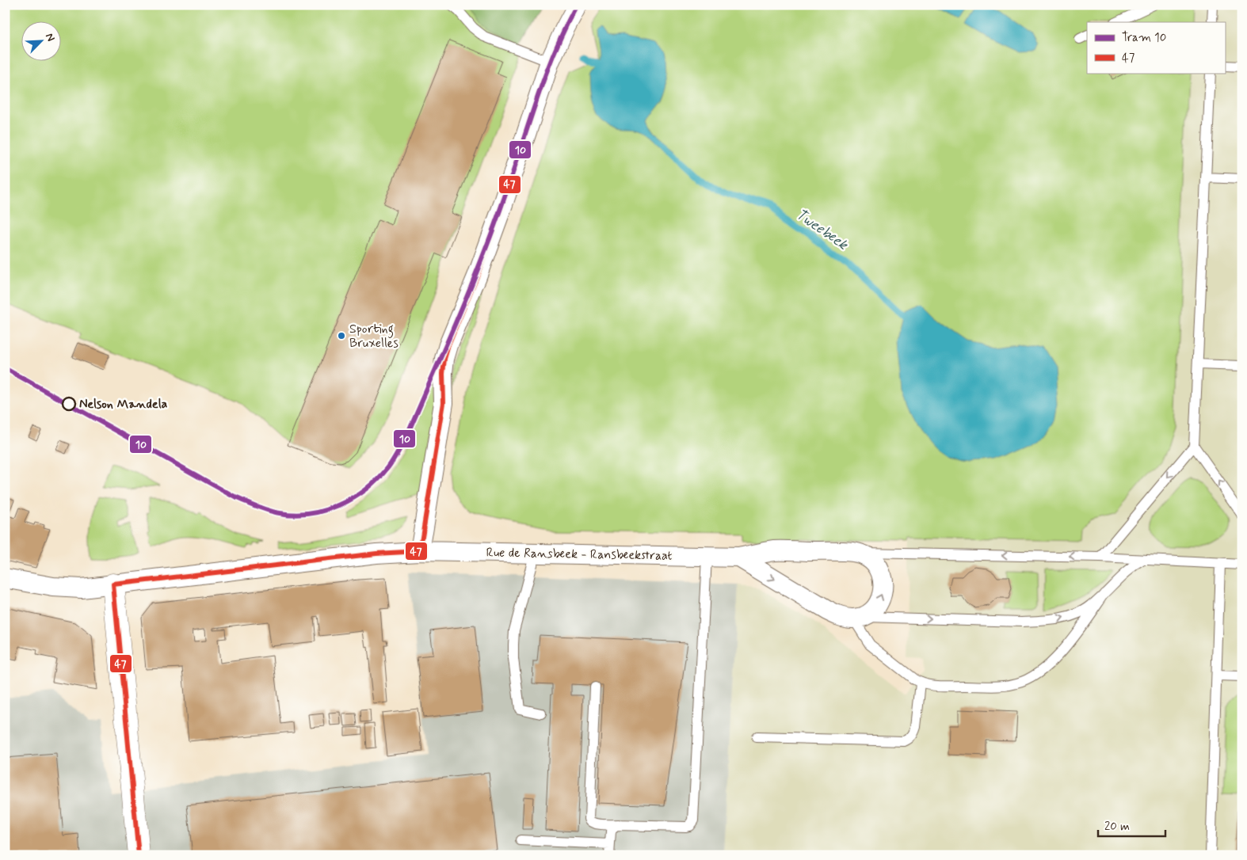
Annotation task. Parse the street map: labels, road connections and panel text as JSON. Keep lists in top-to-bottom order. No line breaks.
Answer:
{"streets":{"street":["Rue de Ransbeek - Ransbeekstraat"]},"water":["Tweebeek"],"places":["Sporting Bruxelles","Nelson Mandela"],"lines":["tram line 10","transit line 47"],"legend":["Tram 10","47"],"scale_bar":"20 m","north":"top right"}
